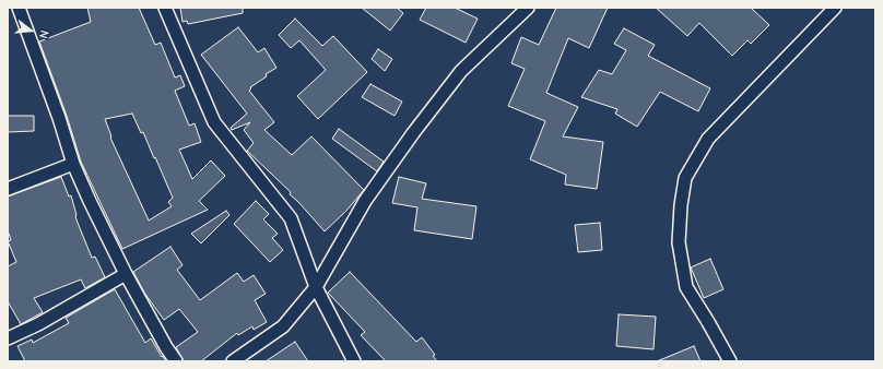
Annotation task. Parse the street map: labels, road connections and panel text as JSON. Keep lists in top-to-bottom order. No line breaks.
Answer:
{"north":"right"}
